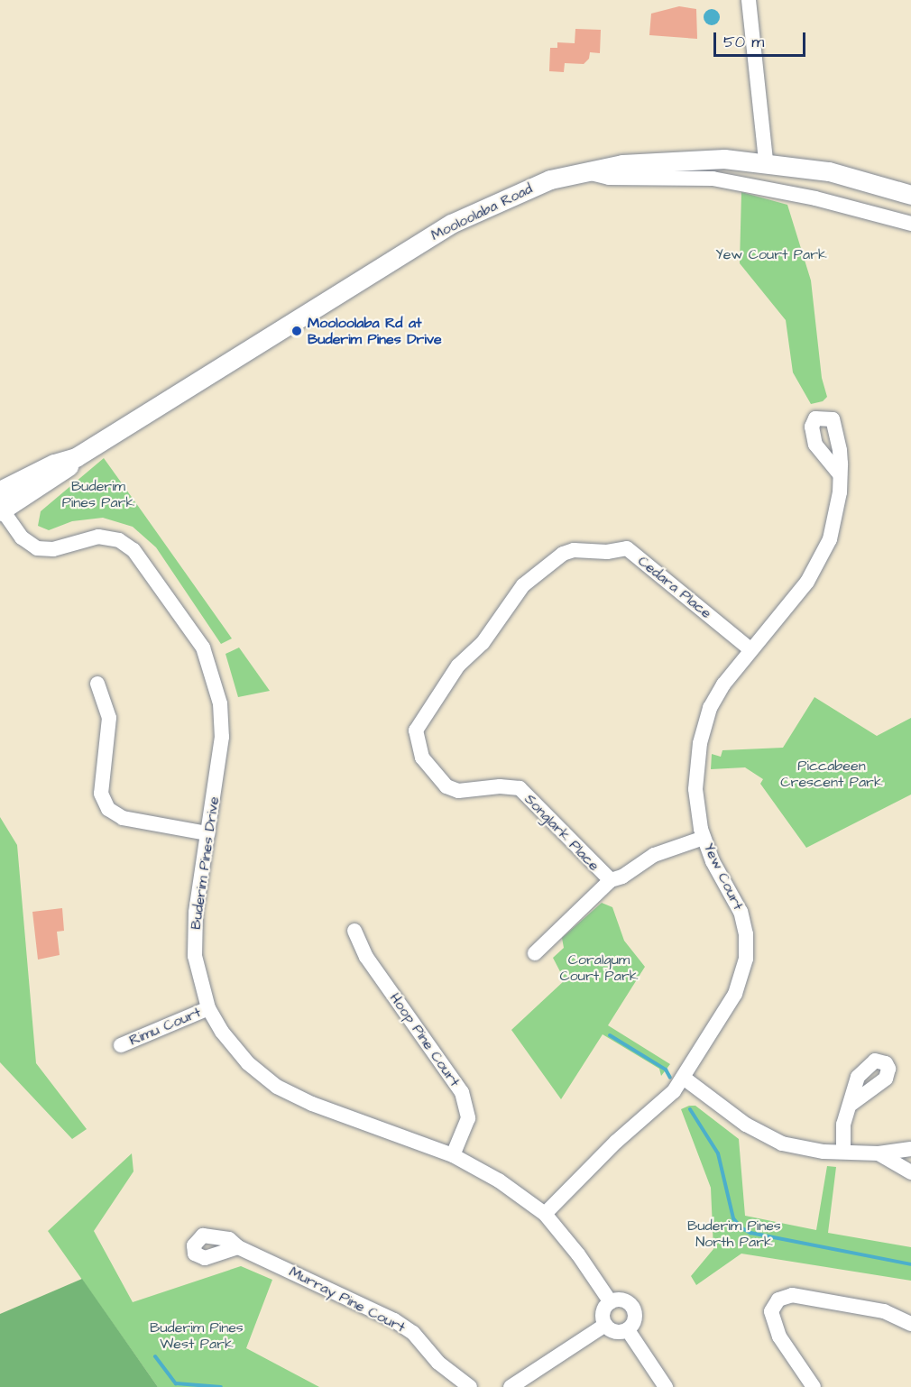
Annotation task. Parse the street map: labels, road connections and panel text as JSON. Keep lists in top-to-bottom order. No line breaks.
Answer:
{"streets":{"main road":["Mooloolaba Road"],"street":["Cedara Place","Songlark Place","Buderim Pines Drive","Yew Court","Rimu Court","Hoop Pine Court","Murray Pine Court"]},"crossings":[["Mooloolaba Road","Buderim Pines Drive"],["Cedara Place","Songlark Place"],["Cedara Place","Yew Court"],["Songlark Place","Yew Court"],["Buderim Pines Drive","Yew Court"],["Buderim Pines Drive","Rimu Court"],["Buderim Pines Drive","Hoop Pine Court"]],"parks":["Yew Court Park","Buderim Pines Park","Piccabeen Crescent Park","Coralgum Court Park","Buderim Pines North Park","Buderim Pines West Park"],"places":["Mooloolaba Rd at Buderim Pines Drive"],"scale_bar":"50 m"}
